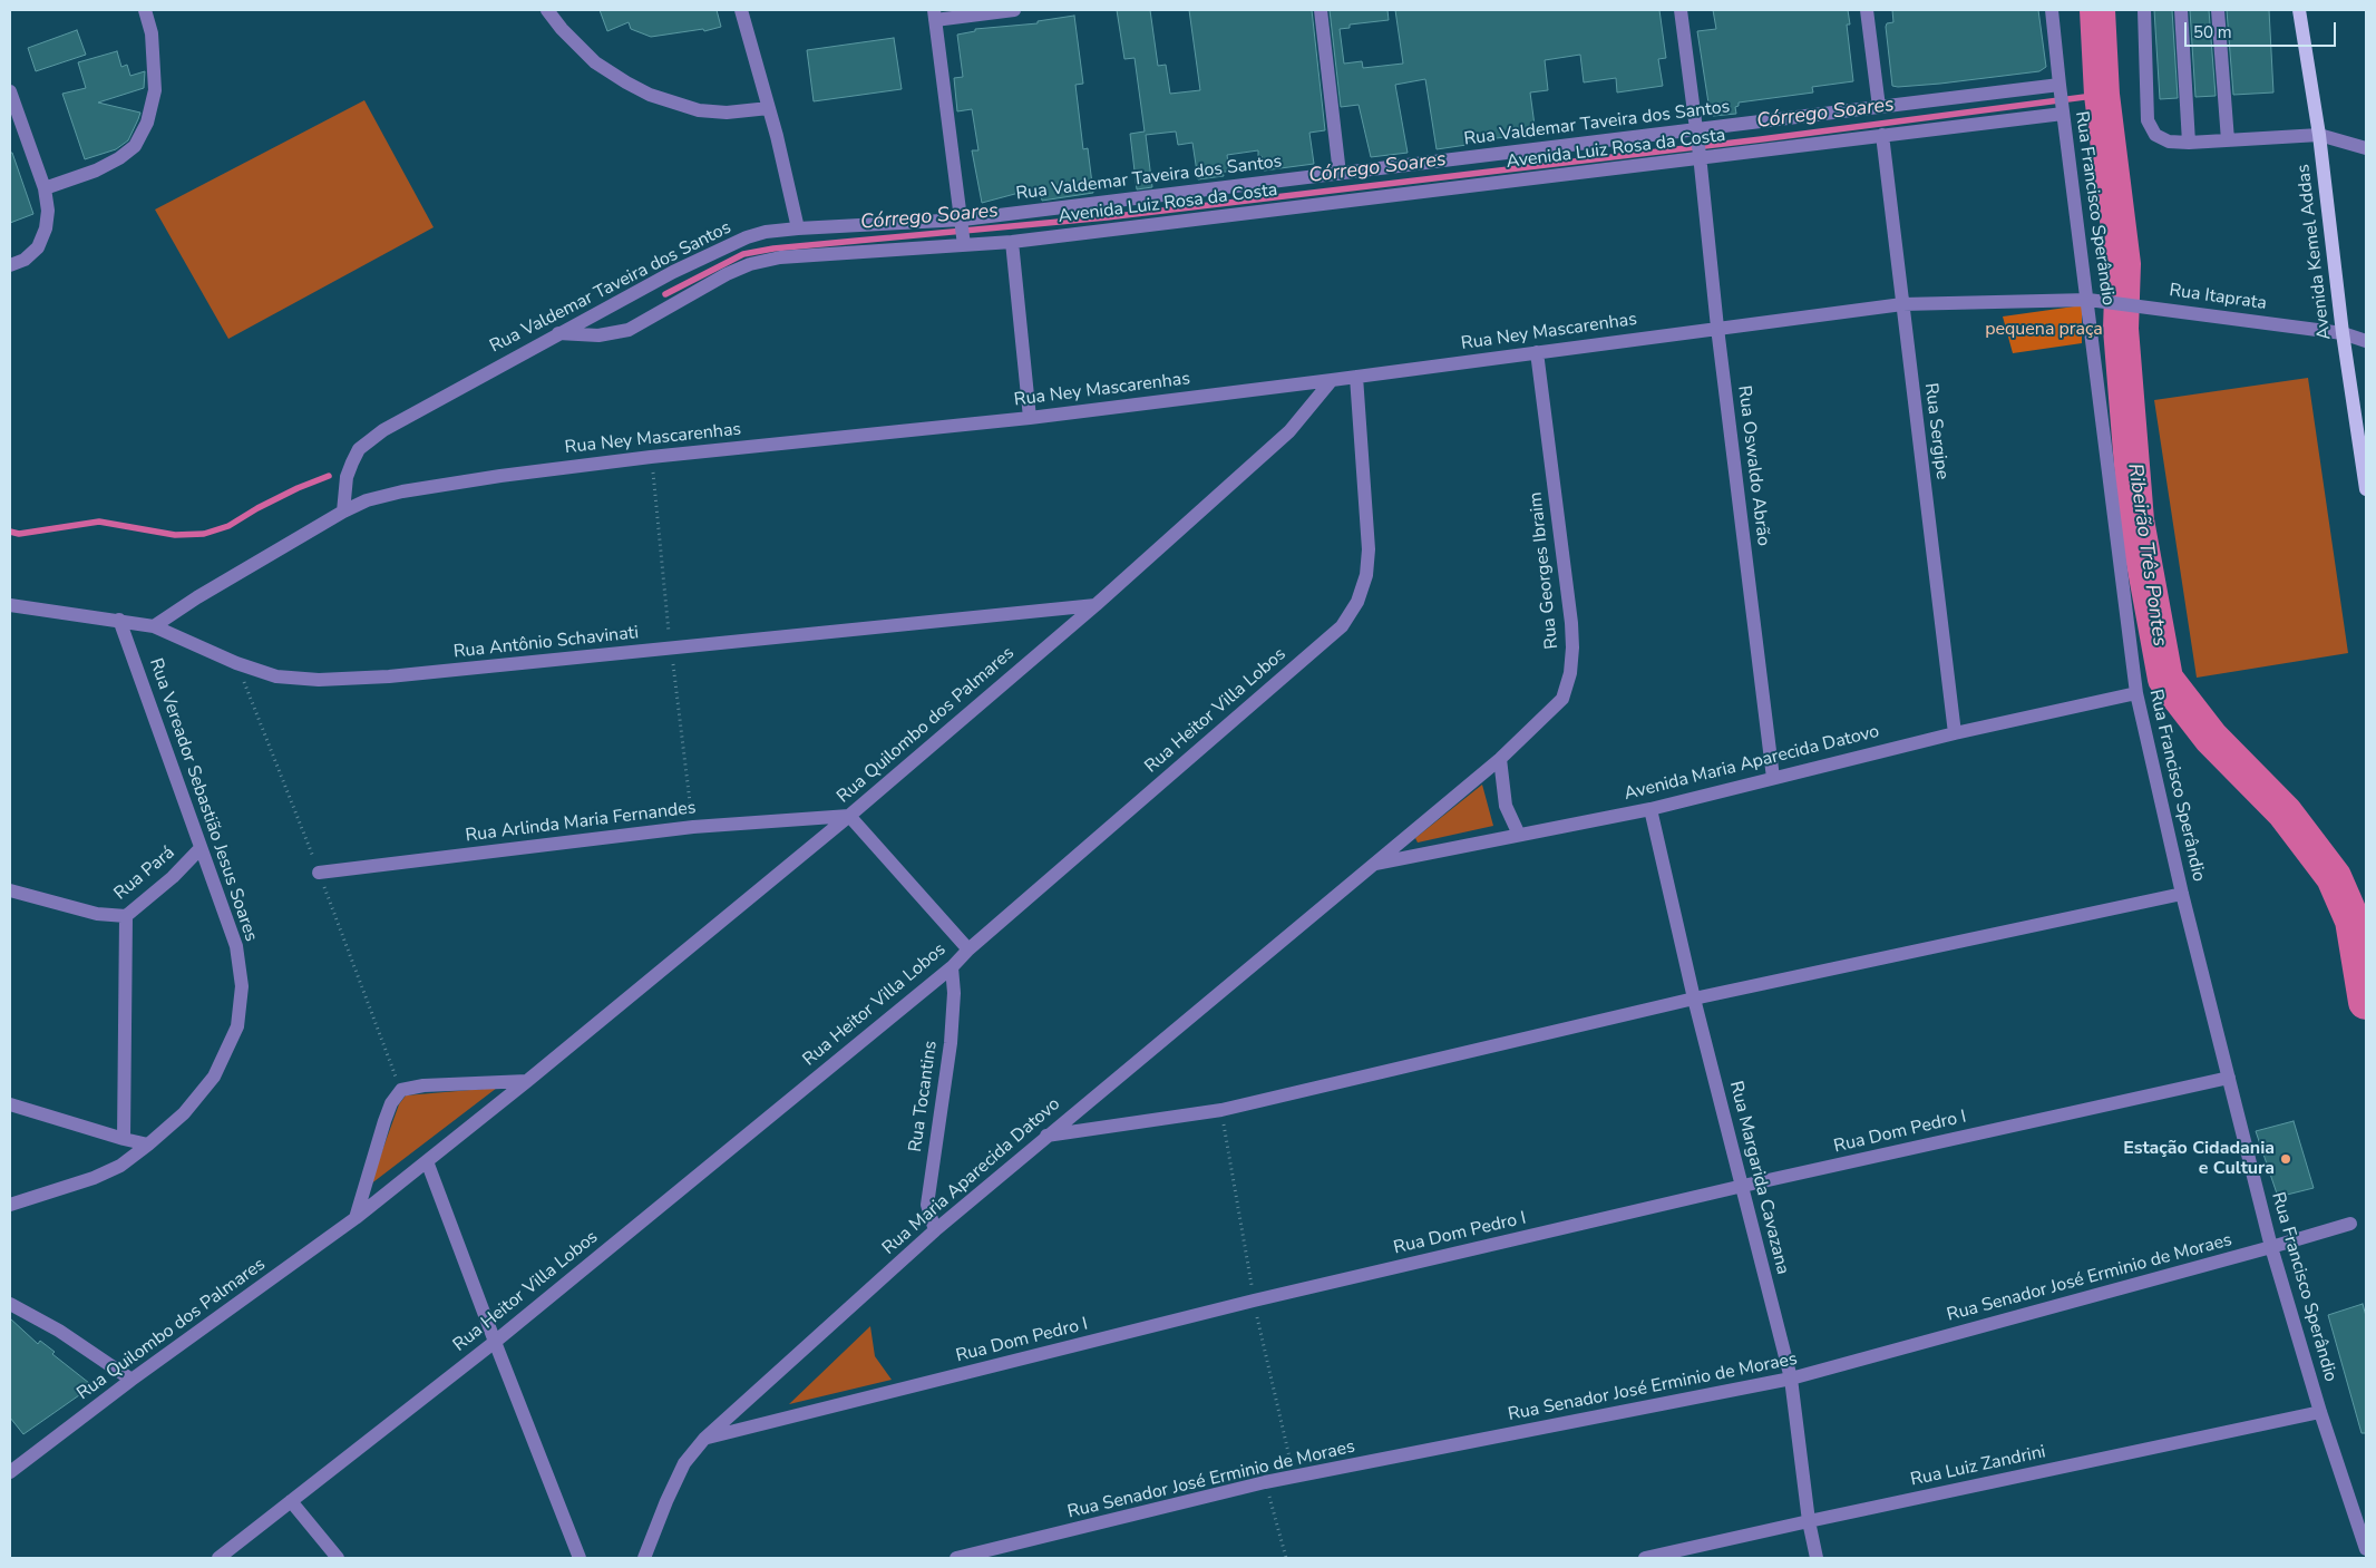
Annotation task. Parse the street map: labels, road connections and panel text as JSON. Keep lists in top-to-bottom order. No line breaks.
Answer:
{"streets":{"main road":["Avenida Kemel Addas"],"street":["Rua Valdemar Taveira dos Santos","Avenida Luiz Rosa da Costa","Rua Francisco Sperândio","Rua Itaprata","Rua Ney Mascarenhas","Rua Sergipe","Rua Oswaldo Abrão","Rua Georges Ibraim","Rua Antônio Schavinati","Rua Heitor Villa Lobos","Rua Quilombo dos Palmares","Avenida Maria Aparecida Datovo","Rua Vereador Sebastião Jesus Soares","Rua Arlinda Maria Fernandes","Rua Pará","Rua Tocantins","Rua Dom Pedro I","Rua Maria Aparecida Datovo","Rua Margarida Cavazana","Rua Senador José Erminio de Moraes","Rua Luiz Zandrini"]},"crossings":[["Rua Valdemar Taveira dos Santos","Avenida Luiz Rosa da Costa"],["Rua Valdemar Taveira dos Santos","Rua Francisco Sperândio"],["Rua Valdemar Taveira dos Santos","Rua Ney Mascarenhas"],["Rua Valdemar Taveira dos Santos","Rua Oswaldo Abrão"],["Avenida Luiz Rosa da Costa","Rua Francisco Sperândio"],["Avenida Luiz Rosa da Costa","Rua Sergipe"],["Avenida Luiz Rosa da Costa","Rua Oswaldo Abrão"],["Rua Francisco Sperândio","Rua Itaprata"],["Rua Francisco Sperândio","Rua Ney Mascarenhas"],["Rua Francisco Sperândio","Avenida Maria Aparecida Datovo"],["Rua Francisco Sperândio","Rua Dom Pedro I"],["Rua Francisco Sperândio","Rua Senador José Erminio de Moraes"],["Rua Francisco Sperândio","Rua Luiz Zandrini"],["Avenida Kemel Addas","Rua Itaprata"],["Rua Itaprata","Rua Ney Mascarenhas"],["Rua Ney Mascarenhas","Rua Sergipe"],["Rua Ney Mascarenhas","Rua Oswaldo Abrão"],["Rua Ney Mascarenhas","Rua Georges Ibraim"],["Rua Ney Mascarenhas","Rua Antônio Schavinati"],["Rua Ney Mascarenhas","Rua Heitor Villa Lobos"],["Rua Ney Mascarenhas","Rua Quilombo dos Palmares"],["Rua Sergipe","Avenida Maria Aparecida Datovo"],["Rua Oswaldo Abrão","Avenida Maria Aparecida Datovo"],["Rua Georges Ibraim","Avenida Maria Aparecida Datovo"],["Rua Georges Ibraim","Rua Maria Aparecida Datovo"],["Rua Antônio Schavinati","Rua Quilombo dos Palmares"],["Rua Antônio Schavinati","Rua Vereador Sebastião Jesus Soares"],["Rua Heitor Villa Lobos","Rua Tocantins"],["Rua Quilombo dos Palmares","Rua Arlinda Maria Fernandes"],["Avenida Maria Aparecida Datovo","Rua Maria Aparecida Datovo"],["Avenida Maria Aparecida Datovo","Rua Margarida Cavazana"],["Rua Vereador Sebastião Jesus Soares","Rua Pará"],["Rua Tocantins","Rua Maria Aparecida Datovo"],["Rua Dom Pedro I","Rua Maria Aparecida Datovo"],["Rua Dom Pedro I","Rua Margarida Cavazana"],["Rua Margarida Cavazana","Rua Senador José Erminio de Moraes"],["Rua Margarida Cavazana","Rua Luiz Zandrini"]],"water":["Córrego Soares","Ribeirão Três Pontes"],"parks":["pequena praça"],"places":["Estação Cidadania e Cultura"],"scale_bar":"50 m"}
